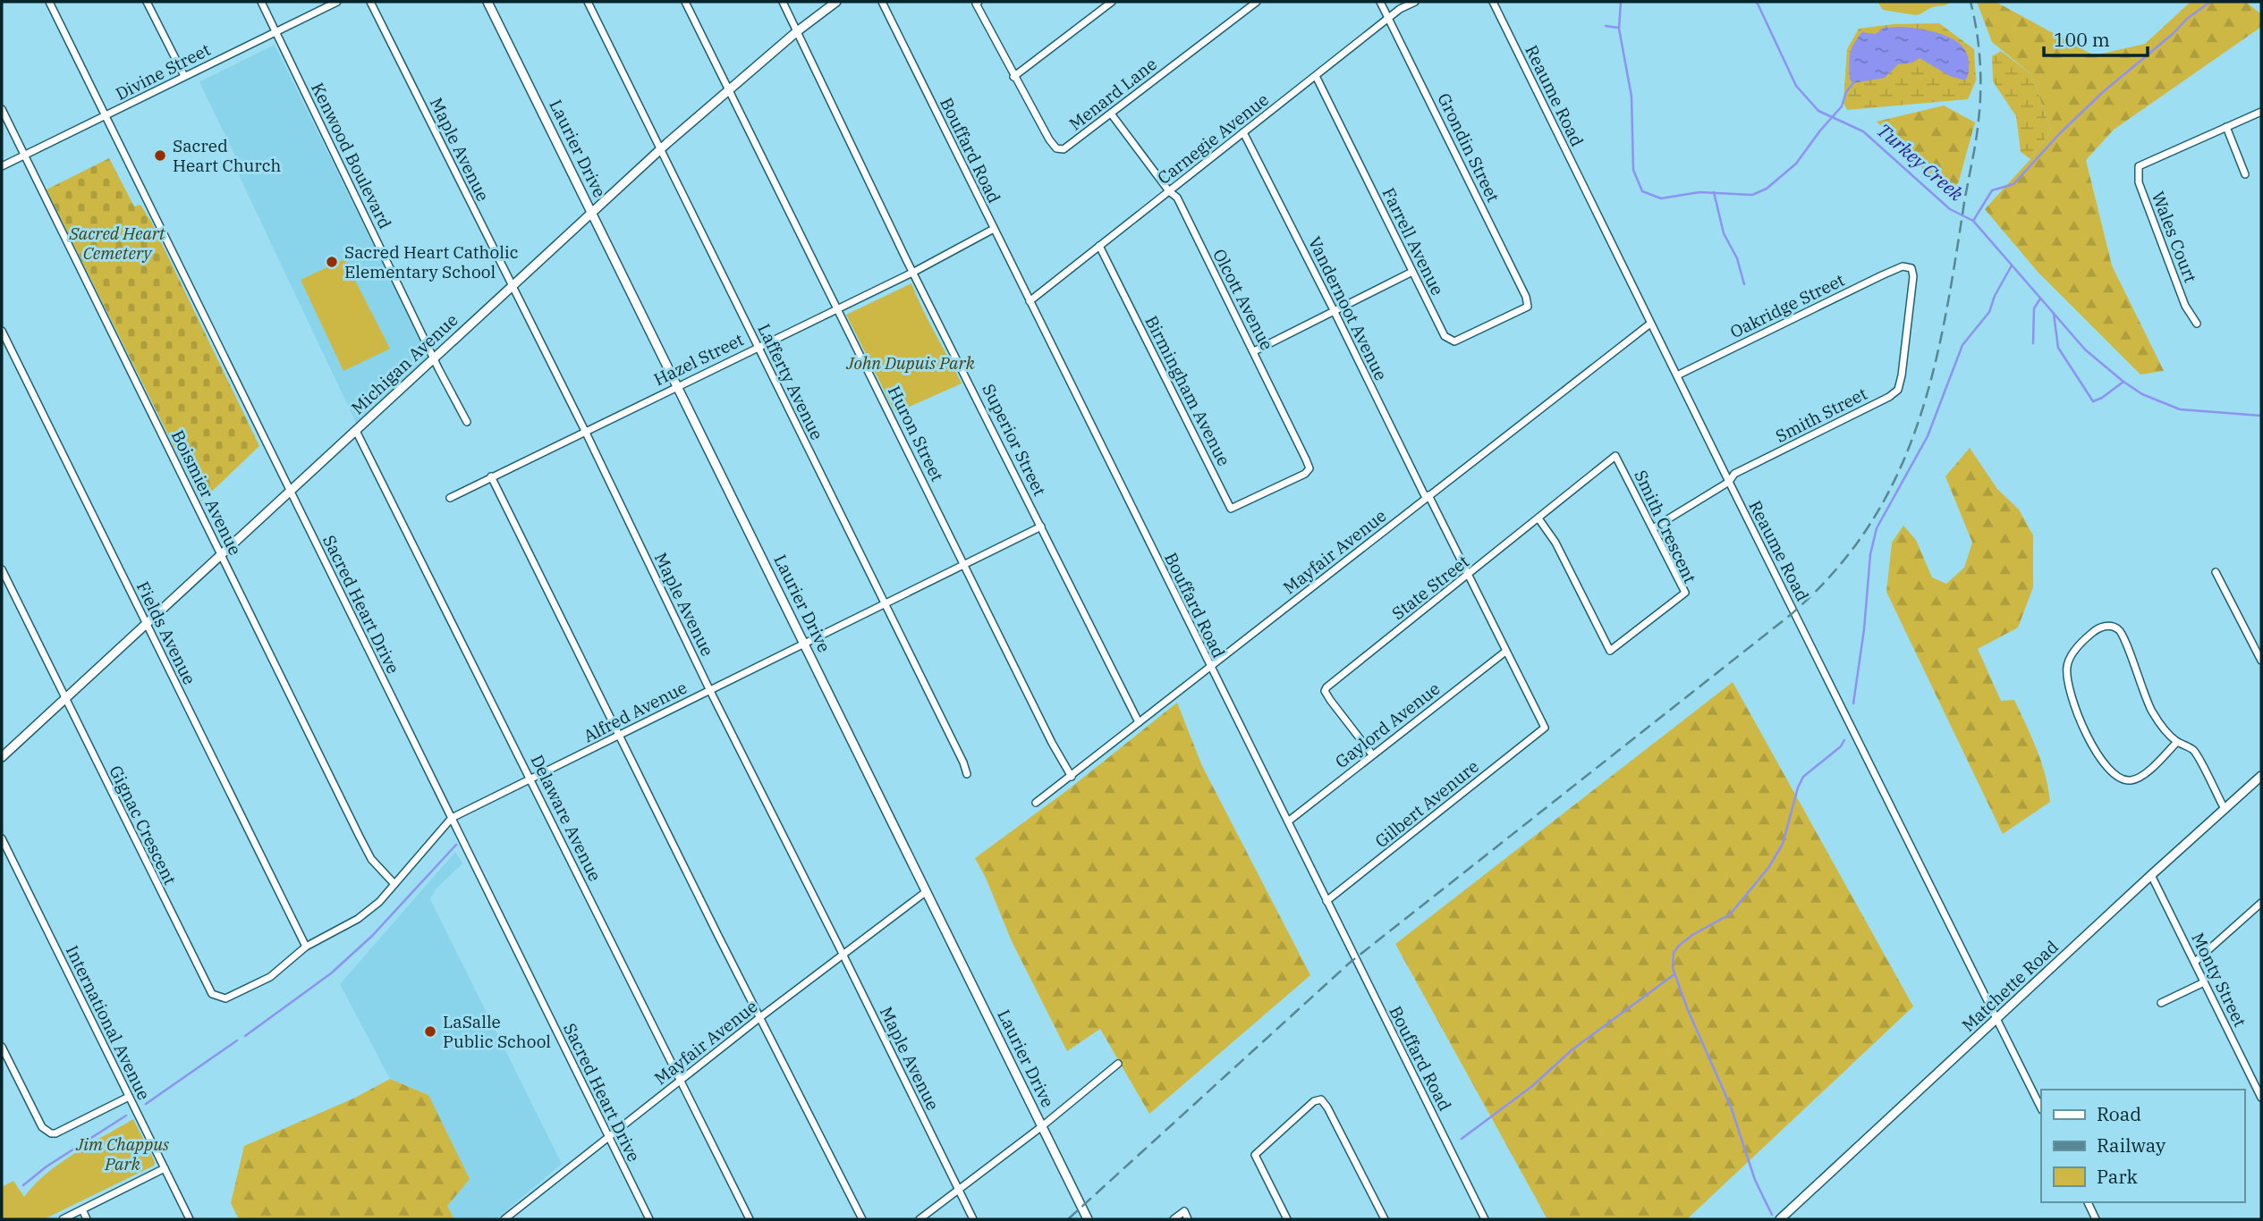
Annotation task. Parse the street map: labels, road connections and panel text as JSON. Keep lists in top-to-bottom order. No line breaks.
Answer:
{"streets":{"street":["Divine Street","Menard Lane","Reaume Road","Carnegie Avenue","Grondin Street","Laurier Drive","Maple Avenue","Bouffard Road","Kenwood Boulevard","Wales Court","Farrell Avenue","Olcott Avenue","Oakridge Street","Vandernoot Avenue","Hazel Street","Michigan Avenue","Lafferty Avenue","Birmingham Avenue","Smith Street","Huron Street","Superior Street","Boismier Avenue","Smith Crescent","Mayfair Avenue","State Street","Sacred Heart Drive","Fields Avenue","Alfred Avenue","Gaylord Avenue","Gilbert Avenure","Delaware Avenue","Gignac Crescent","Monty Street","Matchette Road","International Avenue"]},"crossings":[["Divine Street","Kenwood Boulevard"],["Divine Street","Boismier Avenue"],["Divine Street","Sacred Heart Drive"],["Menard Lane","Olcott Avenue"],["Reaume Road","Oakridge Street"],["Reaume Road","Smith Street"],["Reaume Road","Mayfair Avenue"],["Reaume Road","Matchette Road"],["Carnegie Avenue","Grondin Street"],["Carnegie Avenue","Bouffard Road"],["Carnegie Avenue","Farrell Avenue"],["Carnegie Avenue","Olcott Avenue"],["Carnegie Avenue","Vandernoot Avenue"],["Carnegie Avenue","Birmingham Avenue"],["Grondin Street","Farrell Avenue"],["Laurier Drive","Hazel Street"],["Laurier Drive","Michigan Avenue"],["Laurier Drive","Mayfair Avenue"],["Laurier Drive","Alfred Avenue"],["Maple Avenue","Hazel Street"],["Maple Avenue","Michigan Avenue"],["Maple Avenue","Mayfair Avenue"],["Maple Avenue","Alfred Avenue"],["Bouffard Road","Hazel Street"],["Bouffard Road","Mayfair Avenue"],["Bouffard Road","Gaylord Avenue"],["Bouffard Road","Gilbert Avenure"],["Kenwood Boulevard","Michigan Avenue"],["Olcott Avenue","Birmingham Avenue"],["Oakridge Street","Smith Street"],["Vandernoot Avenue","Mayfair Avenue"],["Vandernoot Avenue","State Street"],["Vandernoot Avenue","Gaylord Avenue"],["Vandernoot Avenue","Gilbert Avenure"],["Hazel Street","Lafferty Avenue"],["Hazel Street","Huron Street"],["Hazel Street","Superior Street"],["Michigan Avenue","Lafferty Avenue"],["Michigan Avenue","Huron Street"],["Michigan Avenue","Superior Street"],["Michigan Avenue","Boismier Avenue"],["Michigan Avenue","Sacred Heart Drive"],["Michigan Avenue","Fields Avenue"],["Michigan Avenue","Delaware Avenue"],["Michigan Avenue","Gignac Crescent"],["Lafferty Avenue","Alfred Avenue"],["Smith Street","Smith Crescent"],["Huron Street","Mayfair Avenue"],["Huron Street","Alfred Avenue"],["Superior Street","Mayfair Avenue"],["Superior Street","Alfred Avenue"],["Boismier Avenue","Alfred Avenue"],["Smith Crescent","State Street"],["Mayfair Avenue","Sacred Heart Drive"],["Mayfair Avenue","Delaware Avenue"],["State Street","Gaylord Avenue"],["Sacred Heart Drive","Alfred Avenue"],["Fields Avenue","Alfred Avenue"],["Fields Avenue","Gignac Crescent"],["Alfred Avenue","Delaware Avenue"],["Alfred Avenue","Gignac Crescent"],["Monty Street","Matchette Road"]],"water":["Turkey Creek"],"parks":["Sacred Heart Cemetery","John Dupuis Park","Jim Chappus Park"],"places":["Sacred Heart Church","Sacred Heart Catholic Elementary School","LaSalle Public School"],"legend":["Road","Railway","Park"],"scale_bar":"100 m"}
